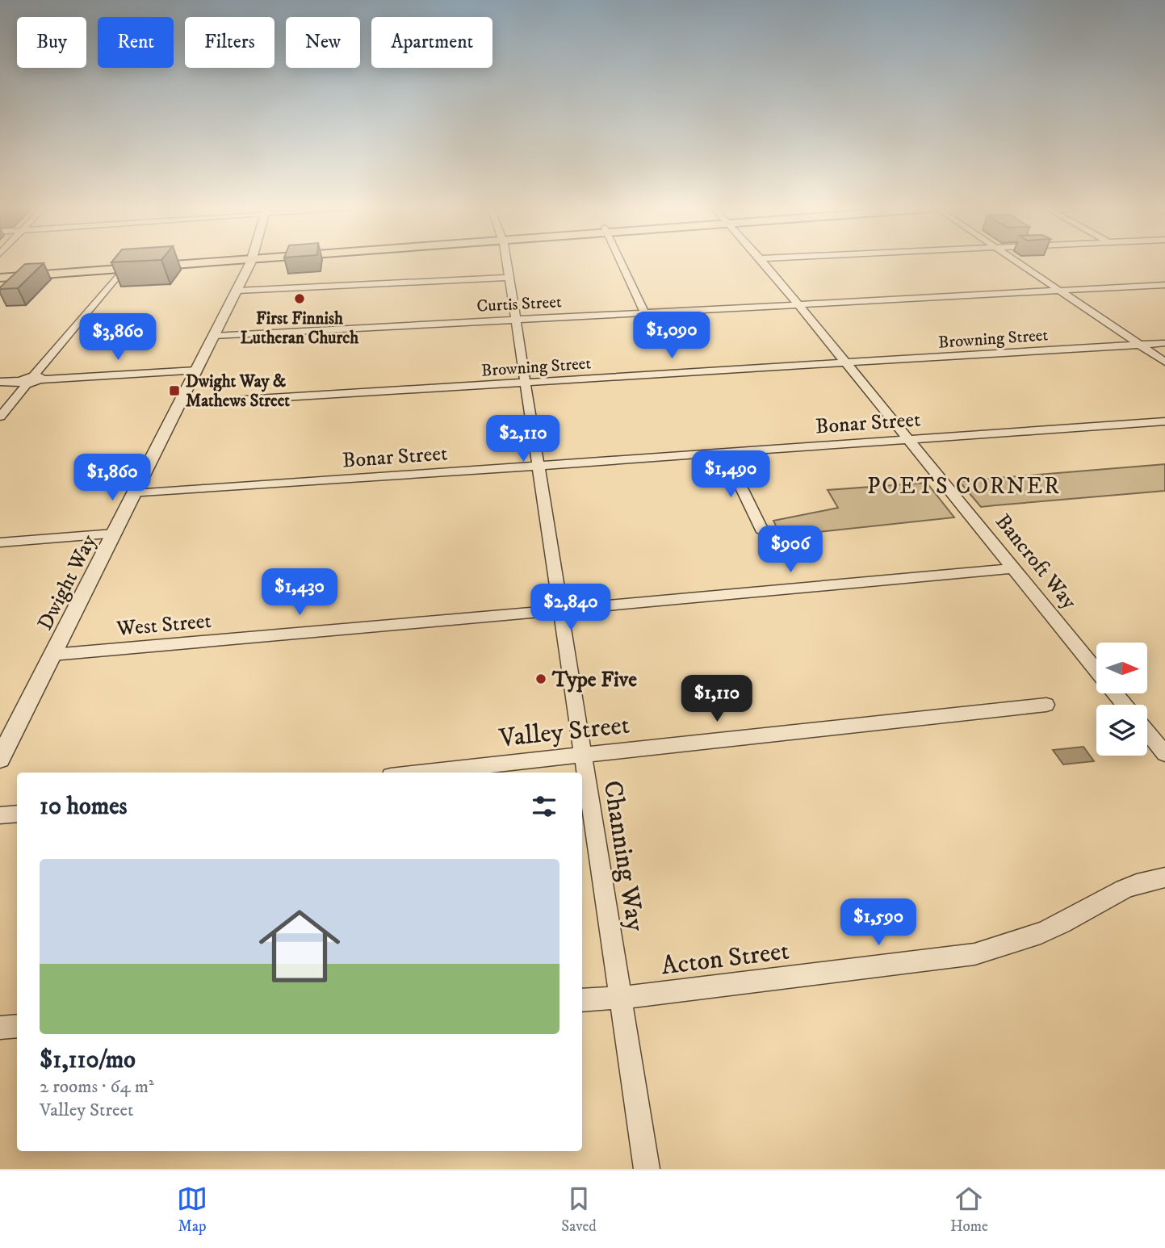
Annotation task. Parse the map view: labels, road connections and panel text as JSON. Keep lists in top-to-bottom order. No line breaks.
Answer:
{"streets":{"street":["Curtis Street","Browning Street","Bonar Street","Bancroft Way","Dwight Way","West Street","Valley Street","Channing Way","Acton Street"]},"crossings":[["Curtis Street","Bancroft Way"],["Curtis Street","Dwight Way"],["Curtis Street","Channing Way"],["Browning Street","Bancroft Way"],["Browning Street","Dwight Way"],["Browning Street","Channing Way"],["Bonar Street","Bancroft Way"],["Bonar Street","Dwight Way"],["Bonar Street","Channing Way"],["Bancroft Way","West Street"],["Dwight Way","West Street"],["West Street","Channing Way"],["Valley Street","Channing Way"],["Channing Way","Acton Street"]],"districts":["POETS CORNER"],"places":{"other":["First Finnish Lutheran Church","Type Five"],"transit":["Dwight Way & Mathews Street"]},"north":"right","page":{"chip":["Buy","Rent","Filters","New","Apartment"],"price":["$1,090","$3,860","$2,110","$1,490","$1,860","$906","$1,430","$2,840","$1,110","$1,590"],"heading":"10 homes","list":[{"name":"$1,110/mo","note":"2 rooms · 64 m² · Valley Street"}],"tabs":["Map","Saved","Home"]}}
